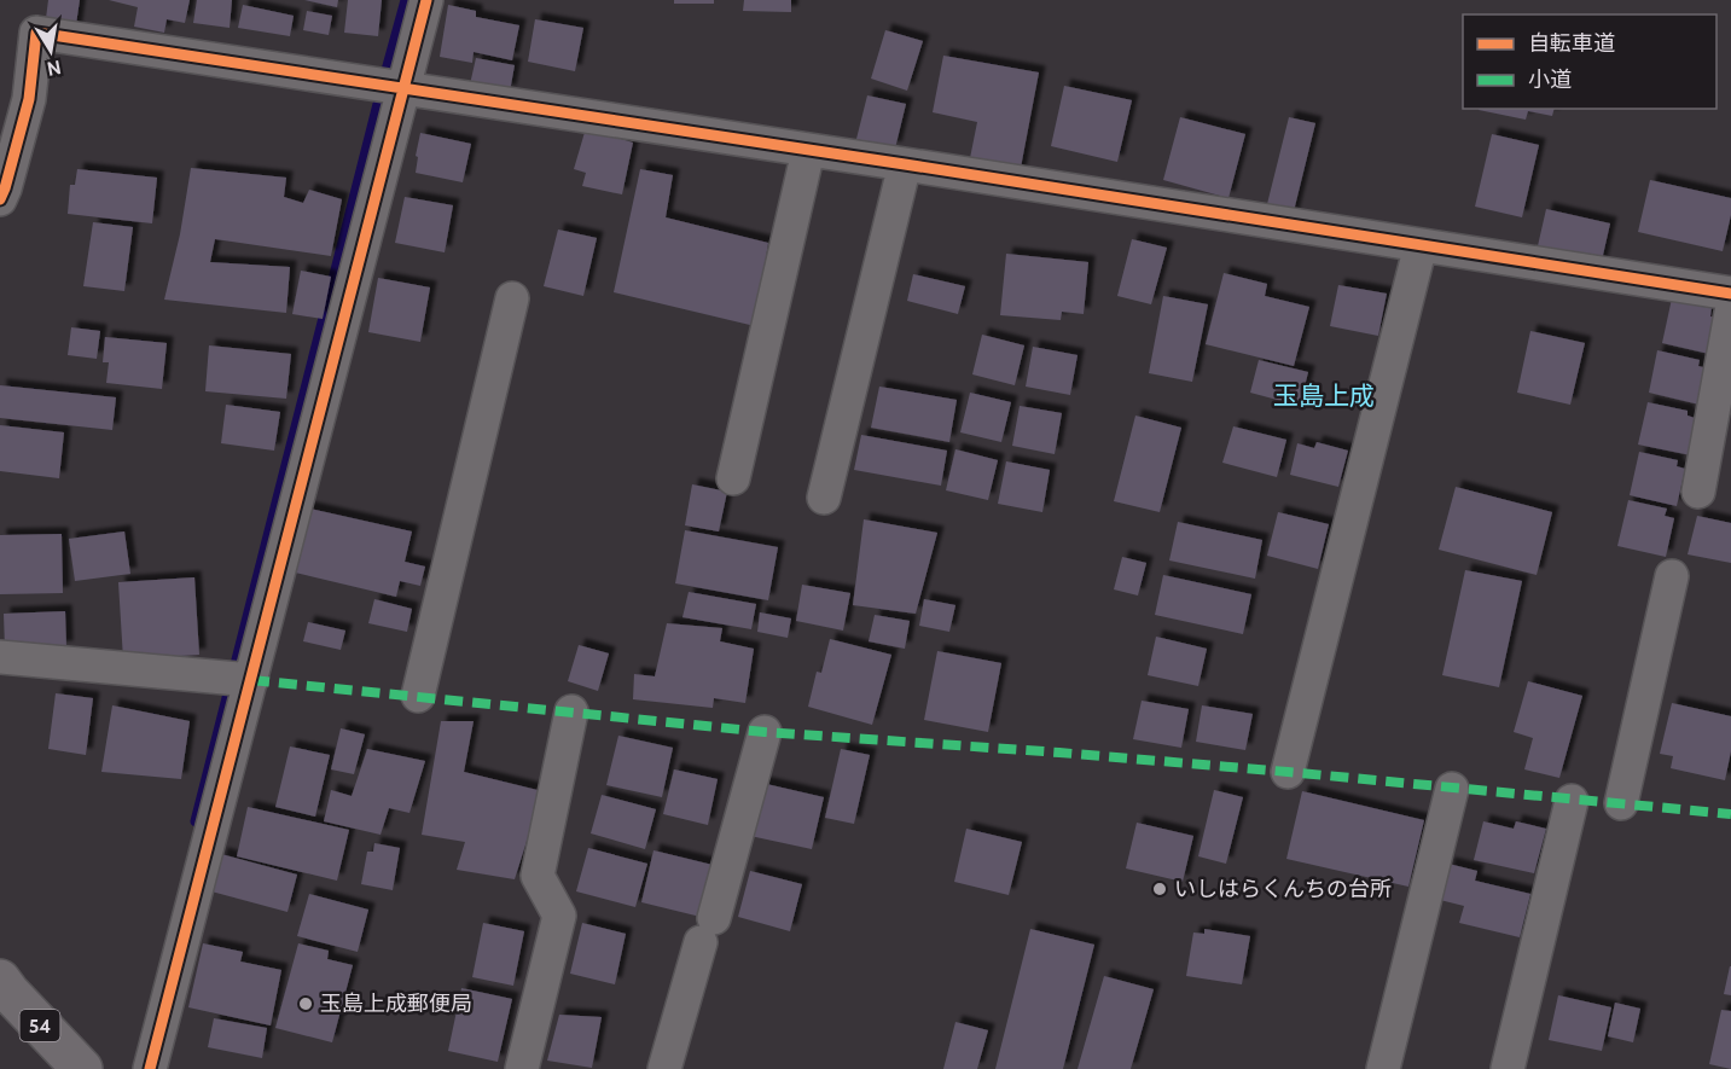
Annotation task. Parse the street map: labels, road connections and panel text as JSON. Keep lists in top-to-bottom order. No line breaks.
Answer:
{"streets":{"main road":["54"]},"districts":["玉島上成"],"places":["いしはらくんちの台所","玉島上成郵便局"],"legend":["自転車道","小道"],"north":"bottom"}
